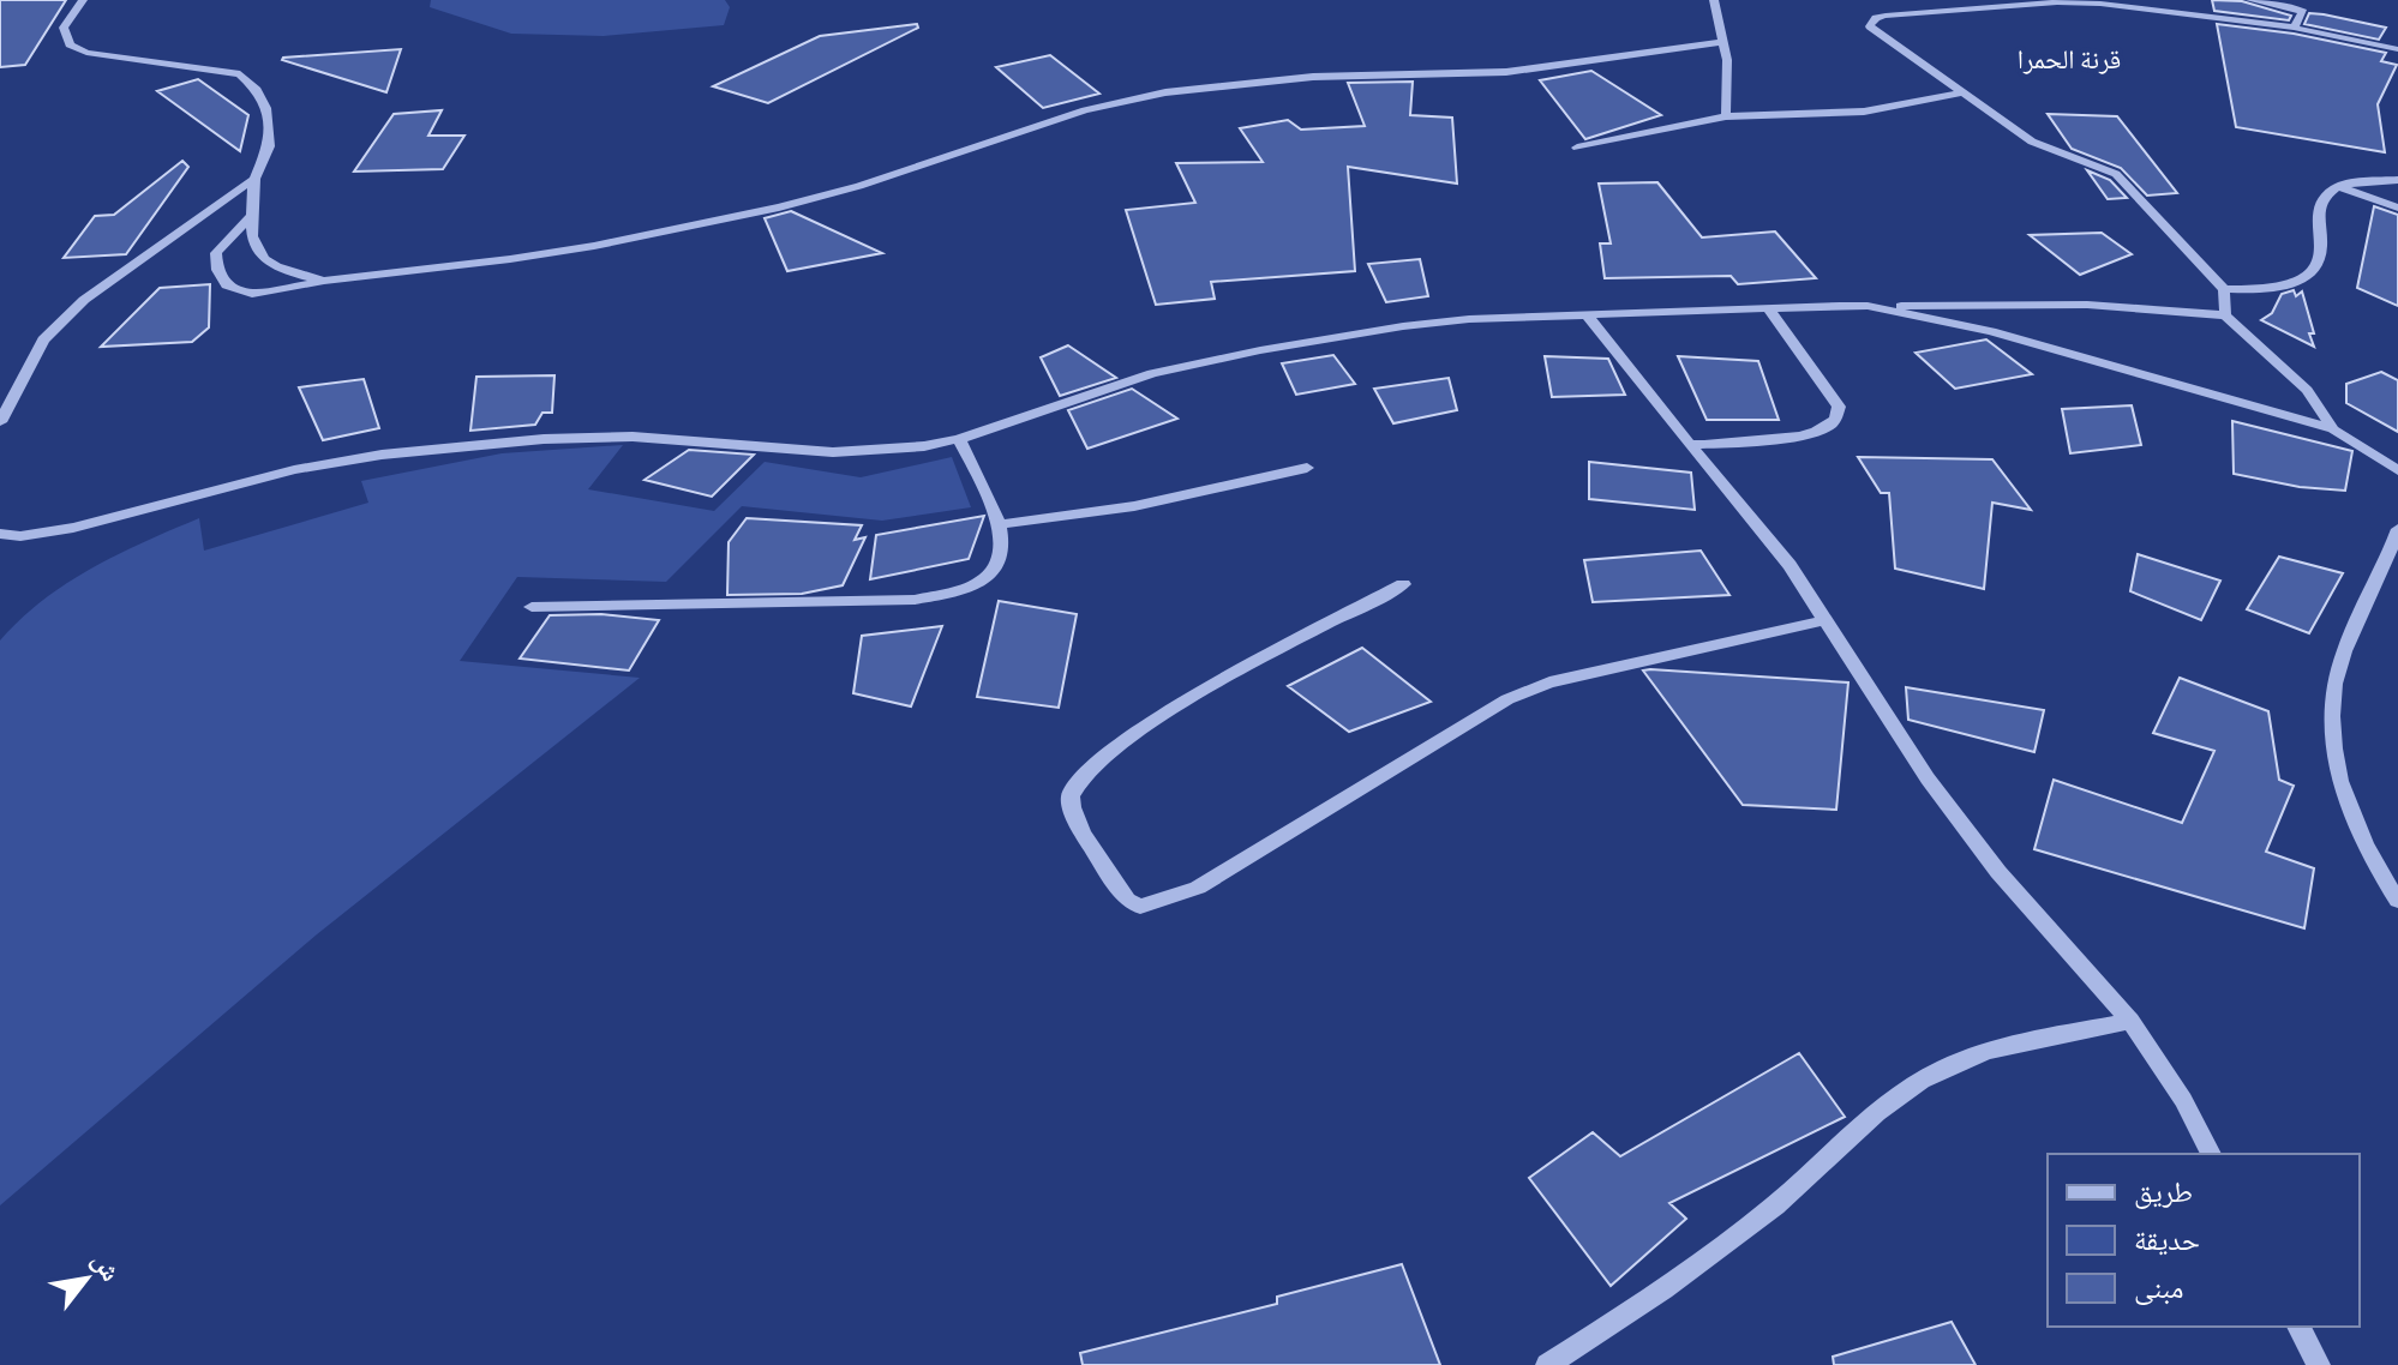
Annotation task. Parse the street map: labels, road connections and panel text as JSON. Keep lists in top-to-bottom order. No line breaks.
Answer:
{"districts":["قرنة الحمرا"],"legend":["طريق","حديقة","مبنى"],"north":"top right"}
